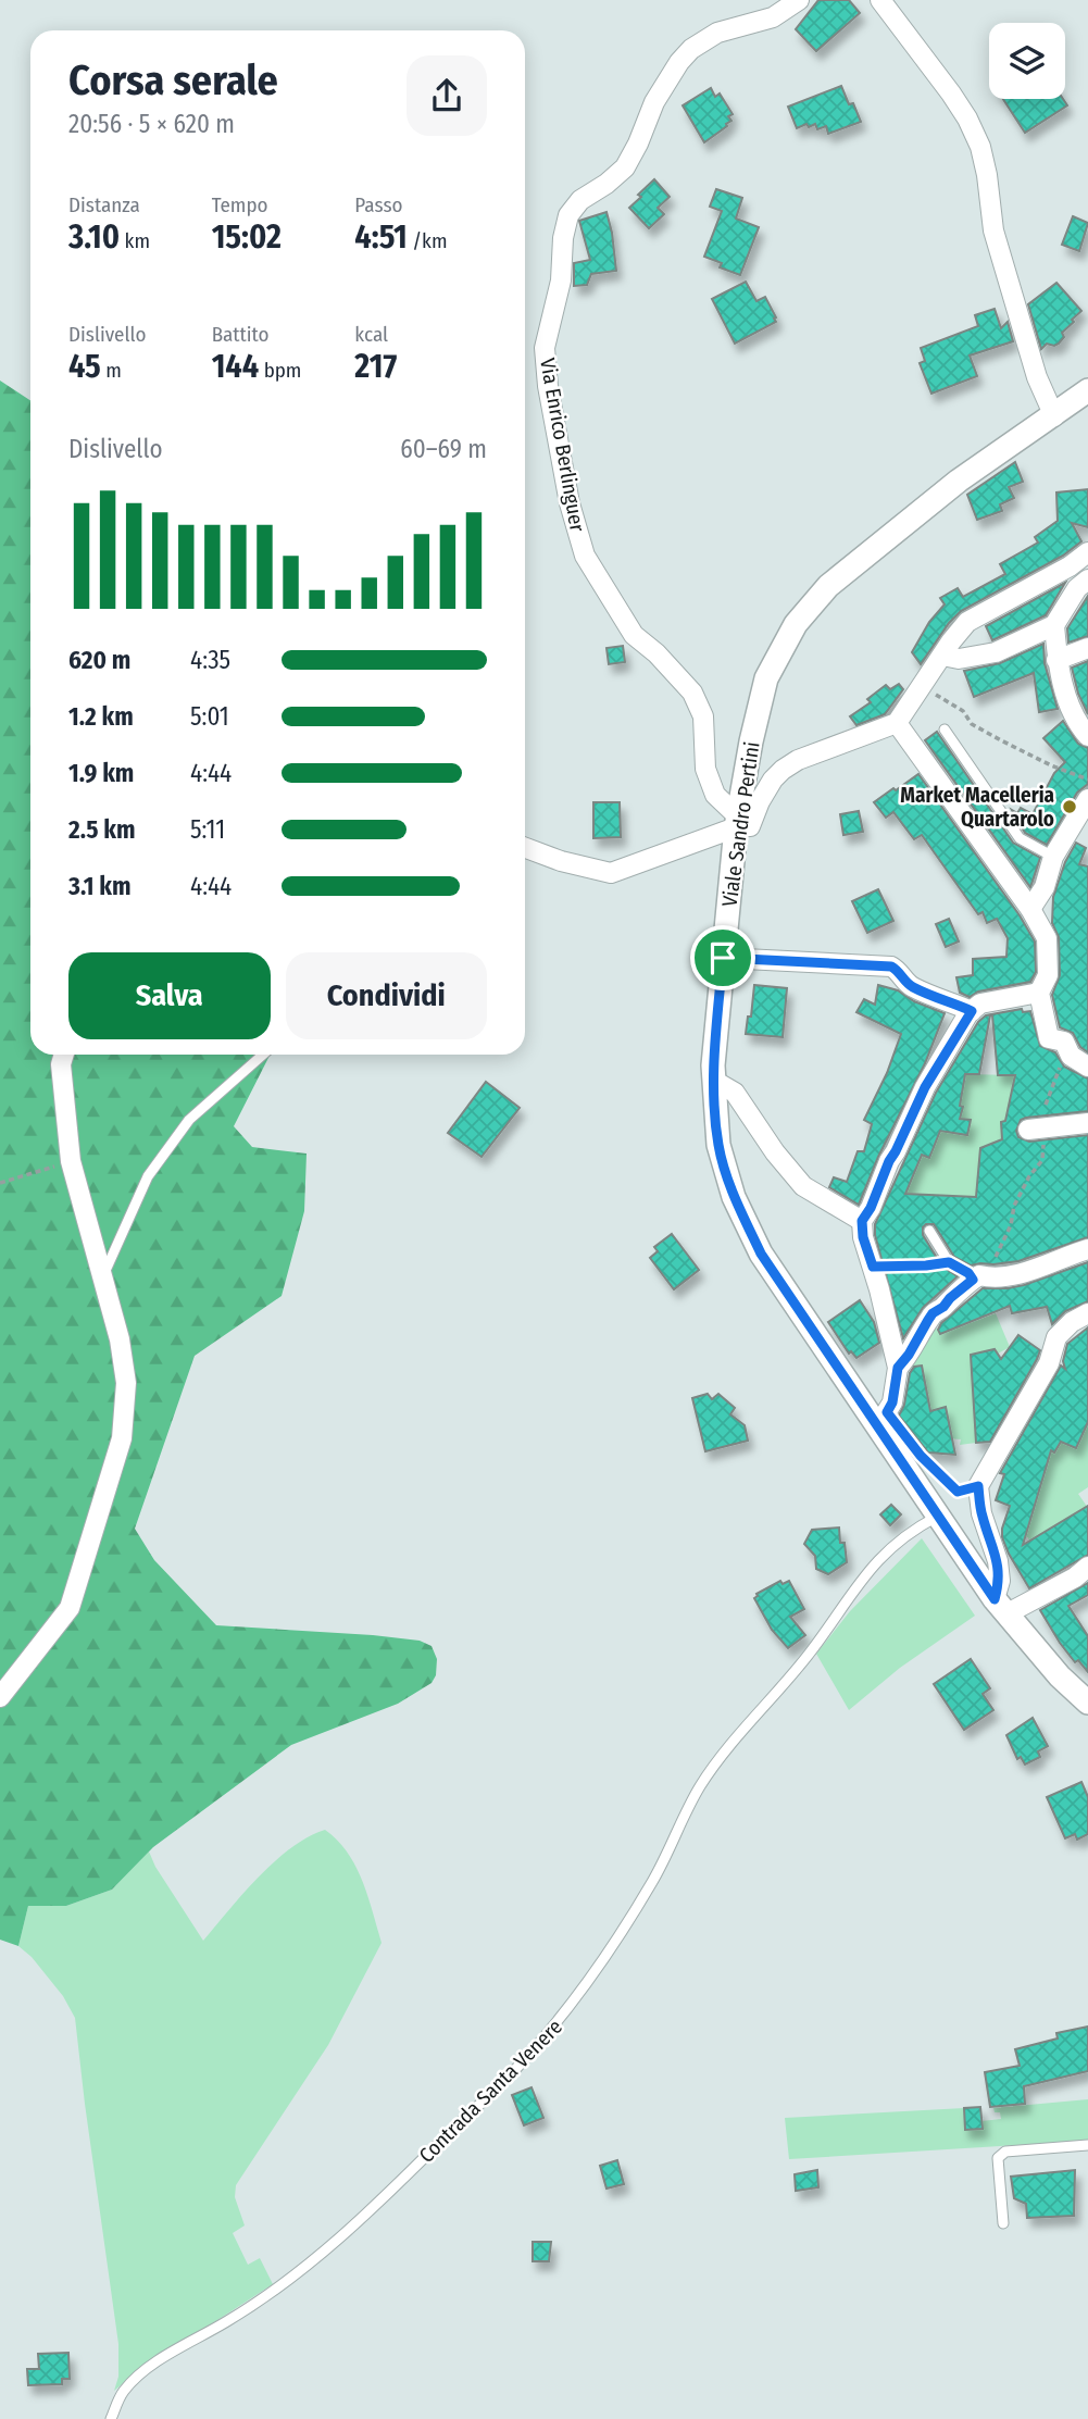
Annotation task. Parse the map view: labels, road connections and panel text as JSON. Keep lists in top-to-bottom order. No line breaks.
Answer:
{"streets":{"street":["Via Enrico Berlinguer","Viale Sandro Pertini"],"lane":["Contrada Santa Venere"]},"crossings":[["Via Enrico Berlinguer","Viale Sandro Pertini"],["Viale Sandro Pertini","Contrada Santa Venere"]],"places":["Market Macelleria Quartarolo"],"page":{"heading":["Corsa serale","20:56 · 5 × 620 m"],"stats":[["Distanza","3.10 km"],["Tempo","15:02"],["Passo","4:51 /km"],["Dislivello","45 m"],["Battito","144 bpm"],["kcal","217"]],"chart":["Dislivello","60–69 m"],"list":[{"name":"620 m","note":"4:35"},{"name":"1.2 km","note":"5:01"},{"name":"1.9 km","note":"4:44"},{"name":"2.5 km","note":"5:11"},{"name":"3.1 km","note":"4:44"}],"buttons":["Salva","Condividi"]}}
